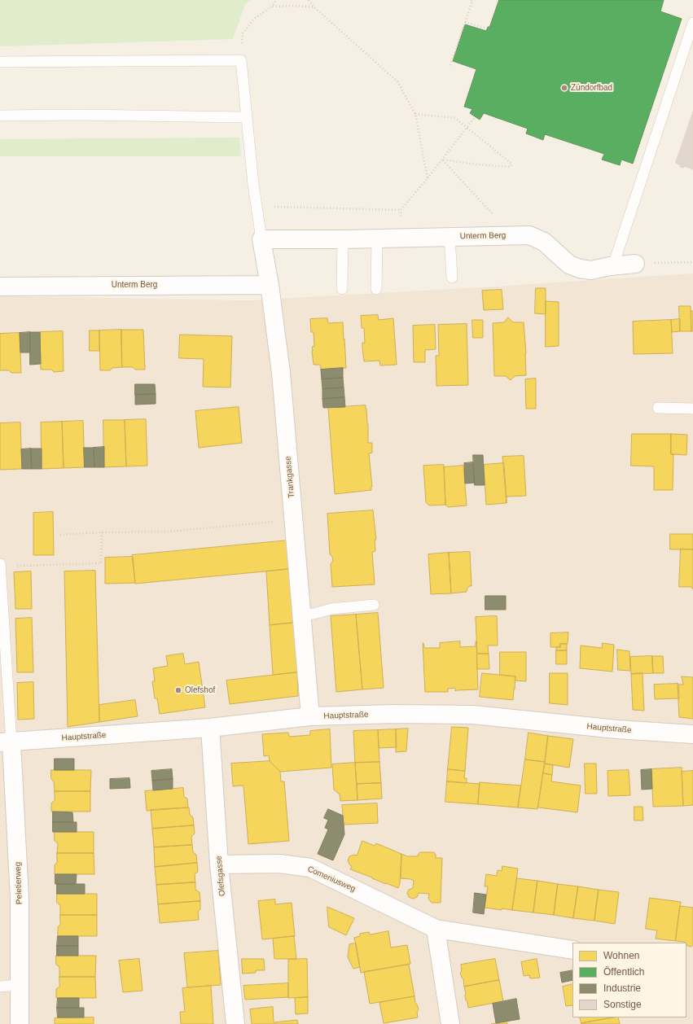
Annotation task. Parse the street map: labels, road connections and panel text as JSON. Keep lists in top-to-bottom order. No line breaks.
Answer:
{"streets":{"street":["Unterm Berg","Trankgasse","Hauptstraße","Olefsgasse","Comeniusweg","Peletierweg"]},"crossings":[["Unterm Berg","Trankgasse"],["Trankgasse","Hauptstraße"],["Hauptstraße","Olefsgasse"],["Hauptstraße","Peletierweg"],["Olefsgasse","Comeniusweg"]],"places":["Zündorfbad","Olefshof"],"legend":["Wohnen","Öffentlich","Industrie","Sonstige"]}
